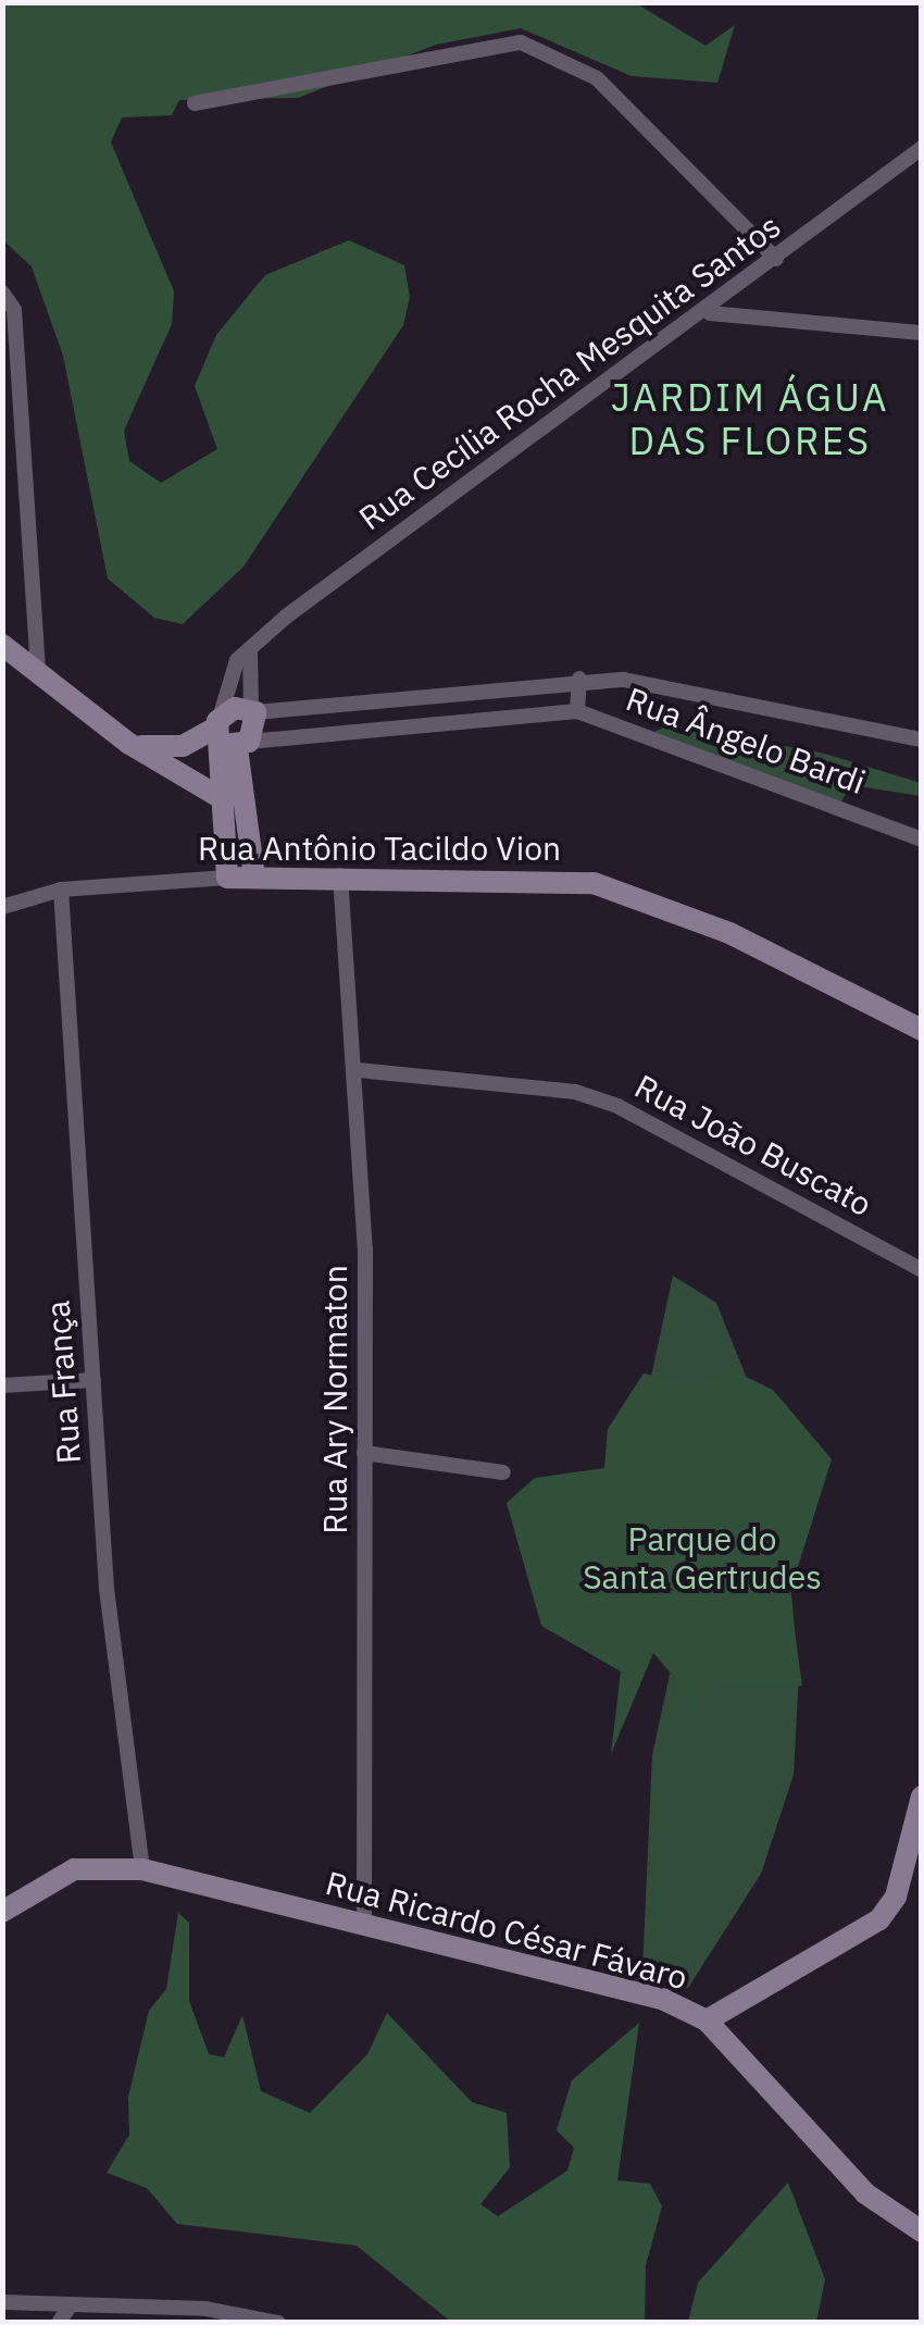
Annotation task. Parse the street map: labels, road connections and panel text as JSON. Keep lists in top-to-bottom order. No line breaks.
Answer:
{"streets":{"street":["Rua Cecília Rocha Mesquita Santos","Rua Ângelo Bardi","Rua Antônio Tacildo Vion","Rua João Buscato","Rua França","Rua Ary Normaton","Rua Ricardo César Fávaro"]},"crossings":[["Rua Antônio Tacildo Vion","Rua França"],["Rua Antônio Tacildo Vion","Rua Ary Normaton"],["Rua João Buscato","Rua Ary Normaton"],["Rua França","Rua Ricardo César Fávaro"],["Rua Ary Normaton","Rua Ricardo César Fávaro"]],"districts":["JARDIM ÁGUA DAS FLORES"],"parks":["Parque do Santa Gertrudes"]}
